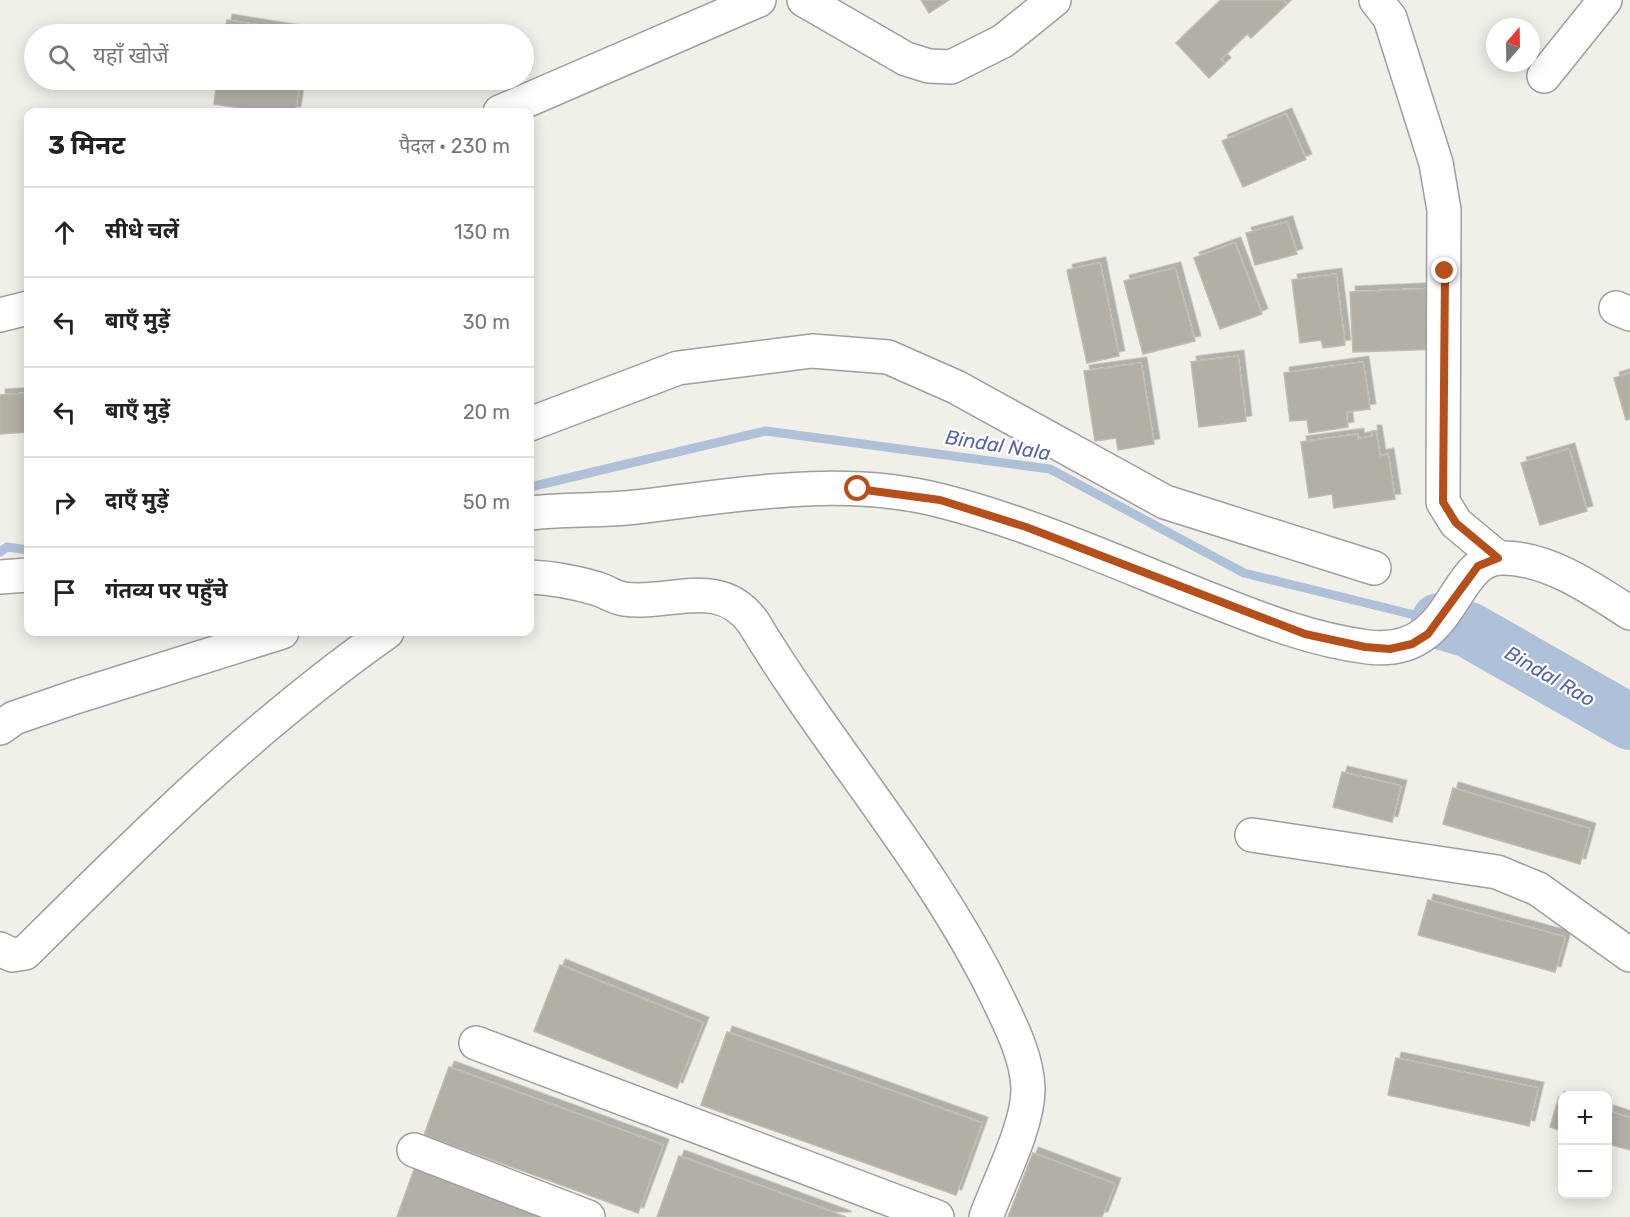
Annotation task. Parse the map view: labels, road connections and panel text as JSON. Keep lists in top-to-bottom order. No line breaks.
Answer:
{"water":["Bindal Nala","Bindal Rao"],"north":"top","page":{"search":"यहाँ खोजें","heading":["3 मिनट","पैदल · 230 m"],"list":[["सीधे चलें","130 m"],["बाएँ मुड़ें","30 m"],["बाएँ मुड़ें","20 m"],["दाएँ मुड़ें","50 m"],"गंतव्य पर पहुँचे"],"map_buttons":["+","−"]}}
